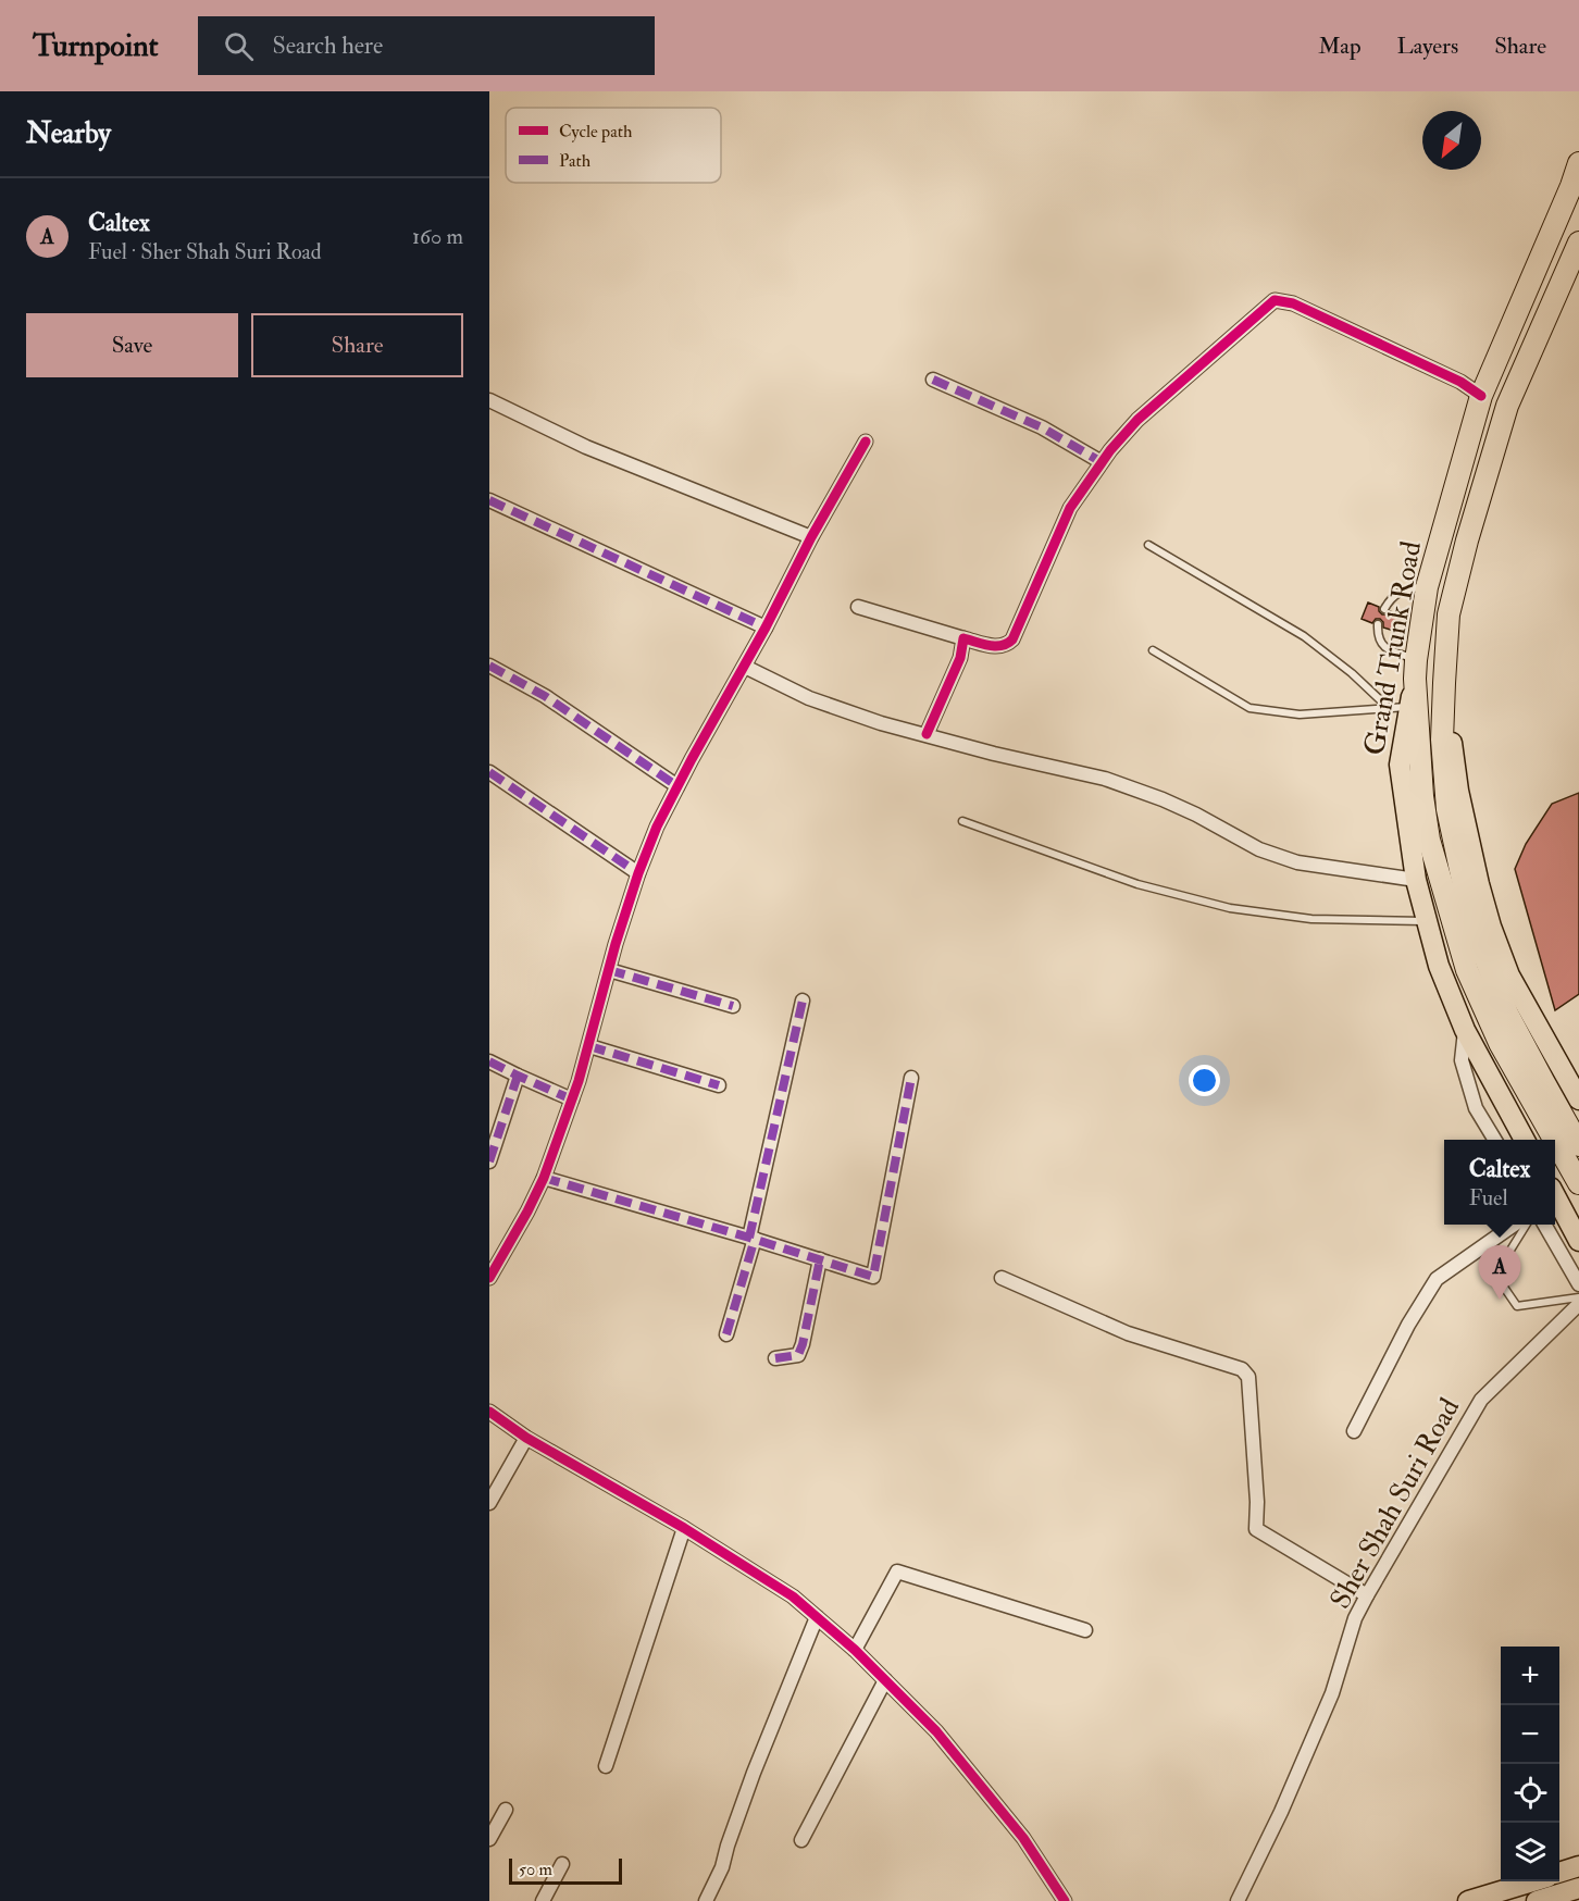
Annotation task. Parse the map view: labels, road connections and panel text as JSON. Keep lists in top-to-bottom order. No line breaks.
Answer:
{"streets":{"highway":["Grand Trunk Road"],"street":["Sher Shah Suri Road"]},"legend":["Cycle path","Path"],"scale_bar":"50 m","north":"bottom left","page":{"header":"Turnpoint","search":"Search here","nav":["Map","Layers","Share"],"heading":"Nearby","list":[{"mark":"A","name":"Caltex","note":"Fuel · Sher Shah Suri Road","value":"160 m"}],"buttons":["Save","Share"],"popup":["Caltex","Fuel"],"pins":"A","map_buttons":["+","−"],"scale":"50 m"}}
